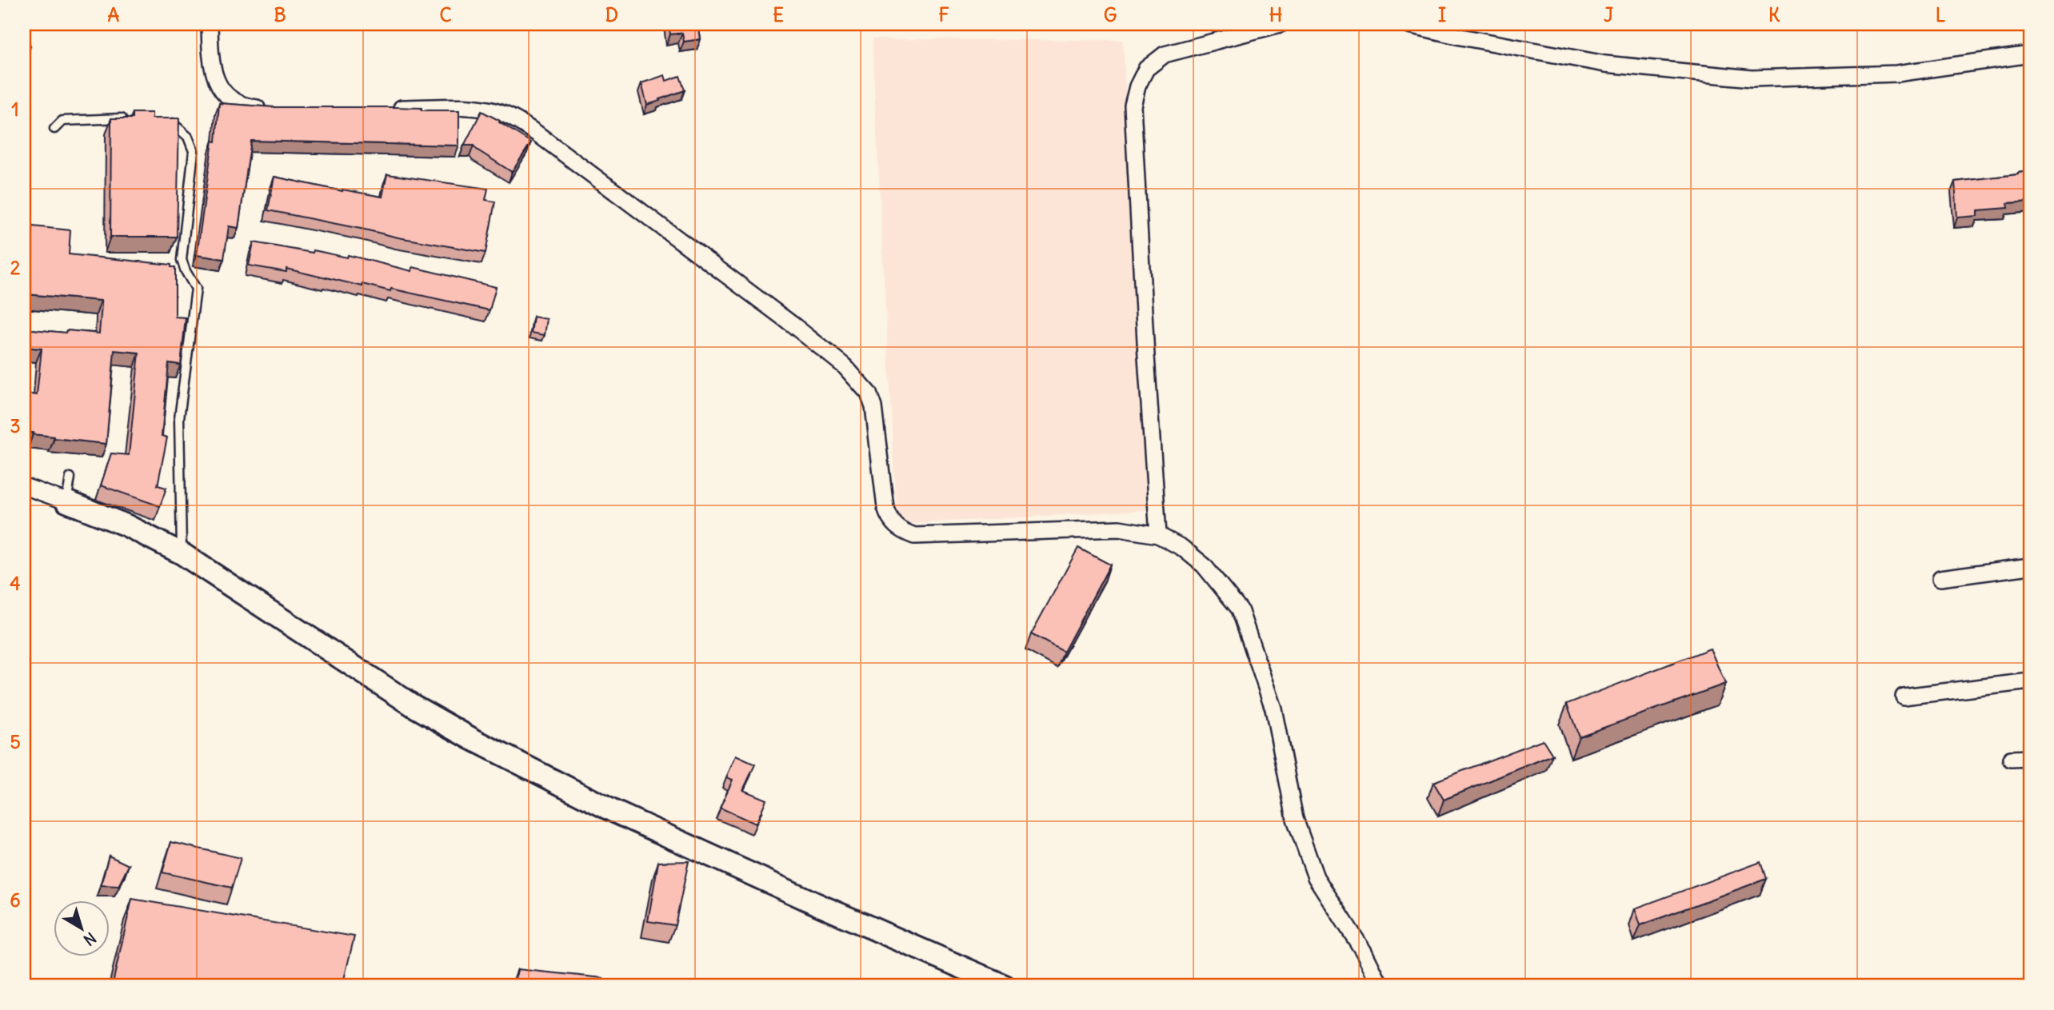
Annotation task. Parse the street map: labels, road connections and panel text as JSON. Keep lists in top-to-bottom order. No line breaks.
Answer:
{"north":"bottom right","grid":{"columns":["A","B","C","D","E","F","G","H","I","J","K","L"],"rows":["1","2","3","4","5","6"]}}
